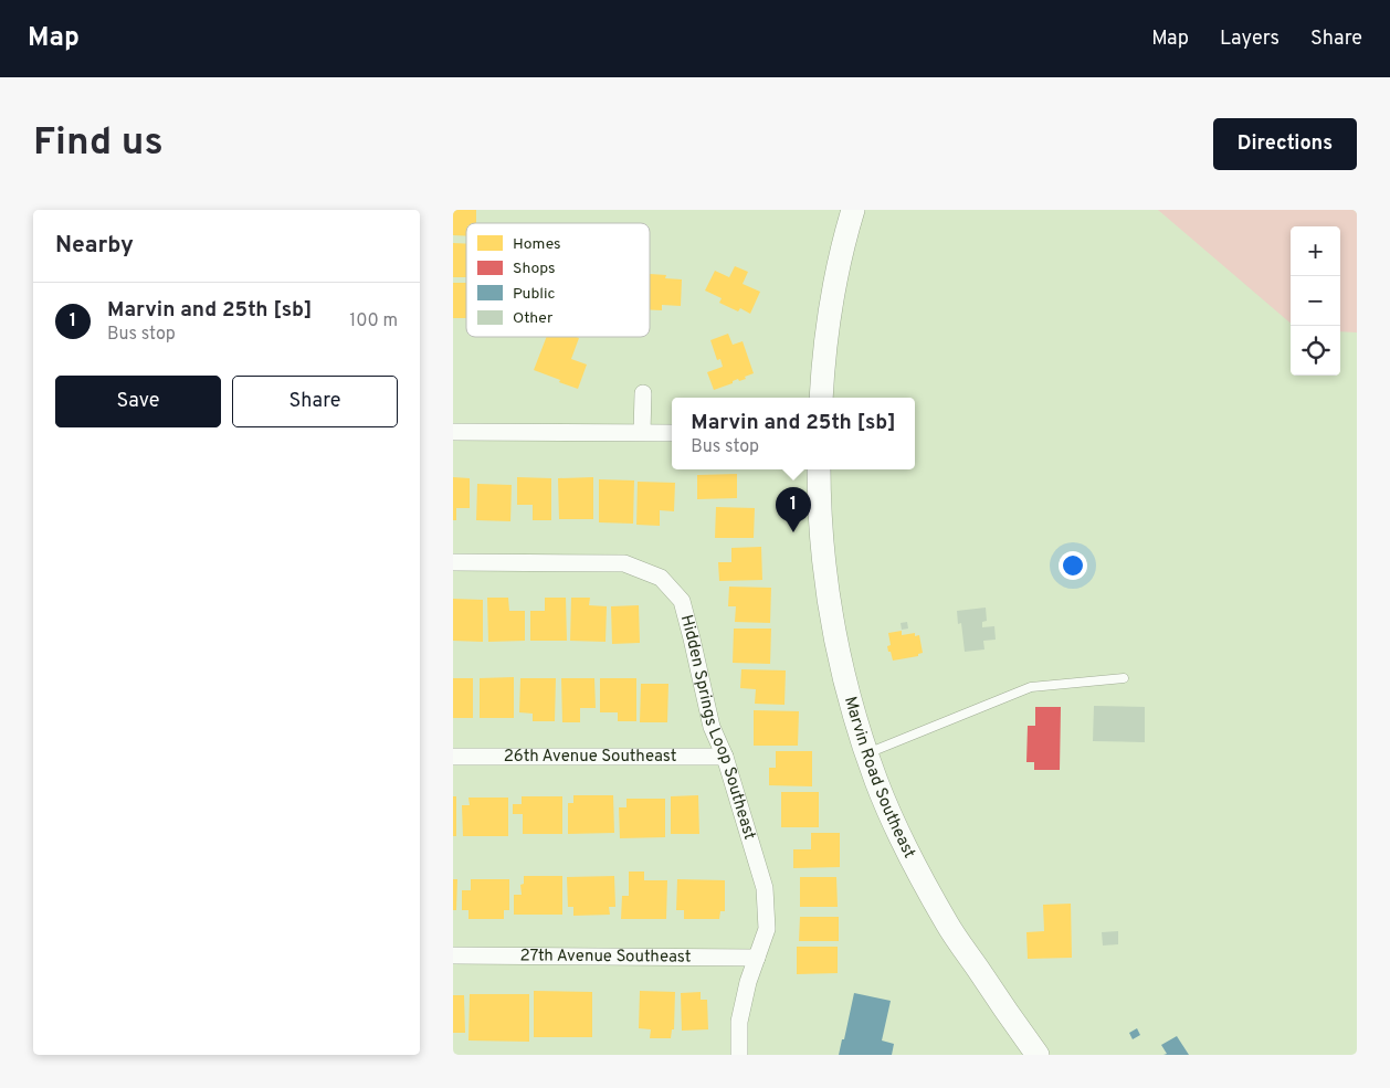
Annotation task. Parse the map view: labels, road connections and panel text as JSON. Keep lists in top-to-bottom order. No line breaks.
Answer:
{"streets":{"street":["Hidden Springs Loop Southeast","26th Avenue Southeast","Marvin Road Southeast","27th Avenue Southeast"]},"crossings":[["Hidden Springs Loop Southeast","26th Avenue Southeast"],["Hidden Springs Loop Southeast","27th Avenue Southeast"]],"legend":["Homes","Shops","Public","Other"],"page":{"header":"Map","nav":["Map","Layers","Share"],"buttons":["Directions",["Save","Share"]],"title":"Find us","heading":"Nearby","map_buttons":["+","−"],"list":[{"mark":"1","name":"Marvin and 25th [sb]","note":"Bus stop","value":"100 m"}],"popup":["Marvin and 25th [sb]","Bus stop"],"pins":"1"}}
